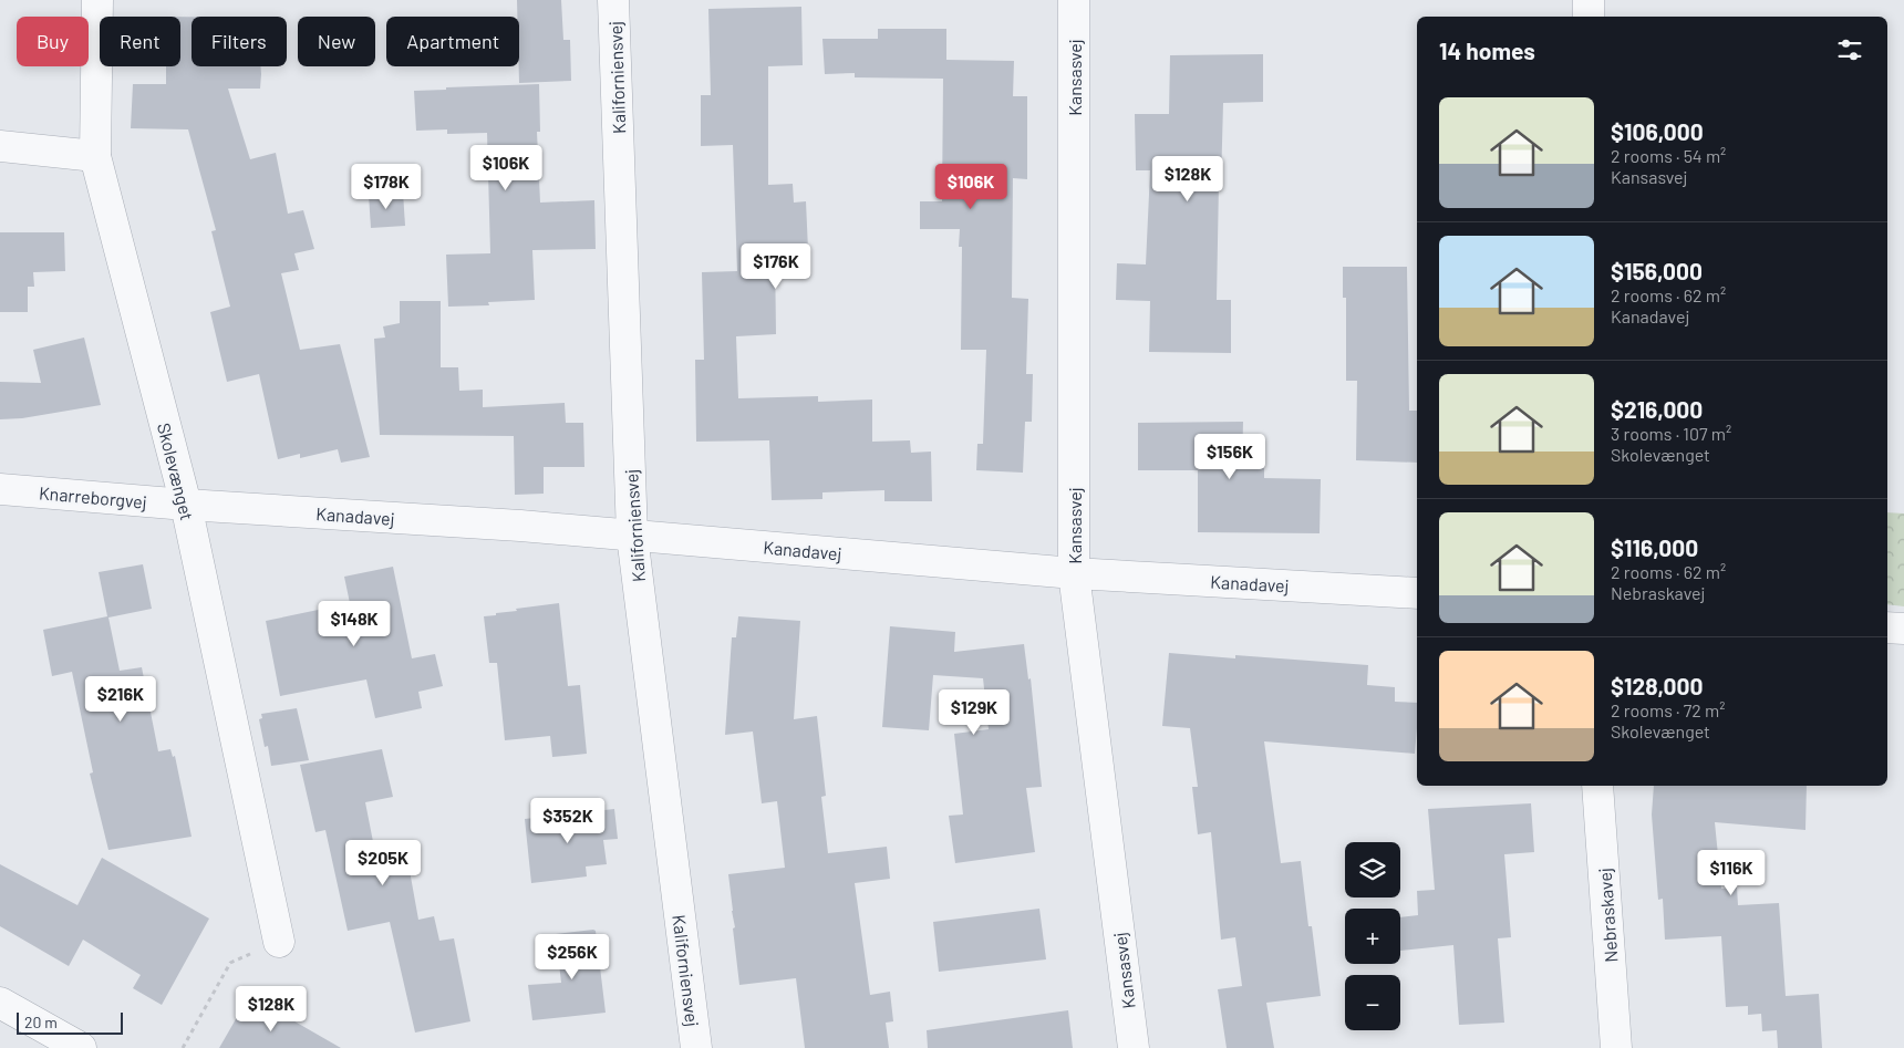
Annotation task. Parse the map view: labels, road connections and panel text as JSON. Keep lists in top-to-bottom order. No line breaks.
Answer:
{"streets":{"street":["Kaliforniensvej","Kansasvej","Skolevænget","Knarreborgvej","Kanadavej","Nebraskavej"]},"crossings":[["Kaliforniensvej","Kanadavej"],["Kansasvej","Kanadavej"],["Skolevænget","Knarreborgvej"],["Skolevænget","Kanadavej"],["Knarreborgvej","Kanadavej"]],"scale_bar":"20 m","page":{"chip":["Buy","Rent","Filters","New","Apartment"],"heading":"14 homes","list":[{"name":"$106,000","note":"2 rooms · 54 m² · Kansasvej"},{"name":"$156,000","note":"2 rooms · 62 m² · Kanadavej"},{"name":"$216,000","note":"3 rooms · 107 m² · Skolevænget"},{"name":"$116,000","note":"2 rooms · 62 m² · Nebraskavej"},{"name":"$128,000","note":"2 rooms · 72 m² · Skolevænget"}],"price":["$106K","$128K","$178K","$106K","$176K","$156K","$148K","$216K","$129K","$352K","$205K","$116K","$256K","$128K"],"map_buttons":["+","−"],"scale":"20 m"}}
